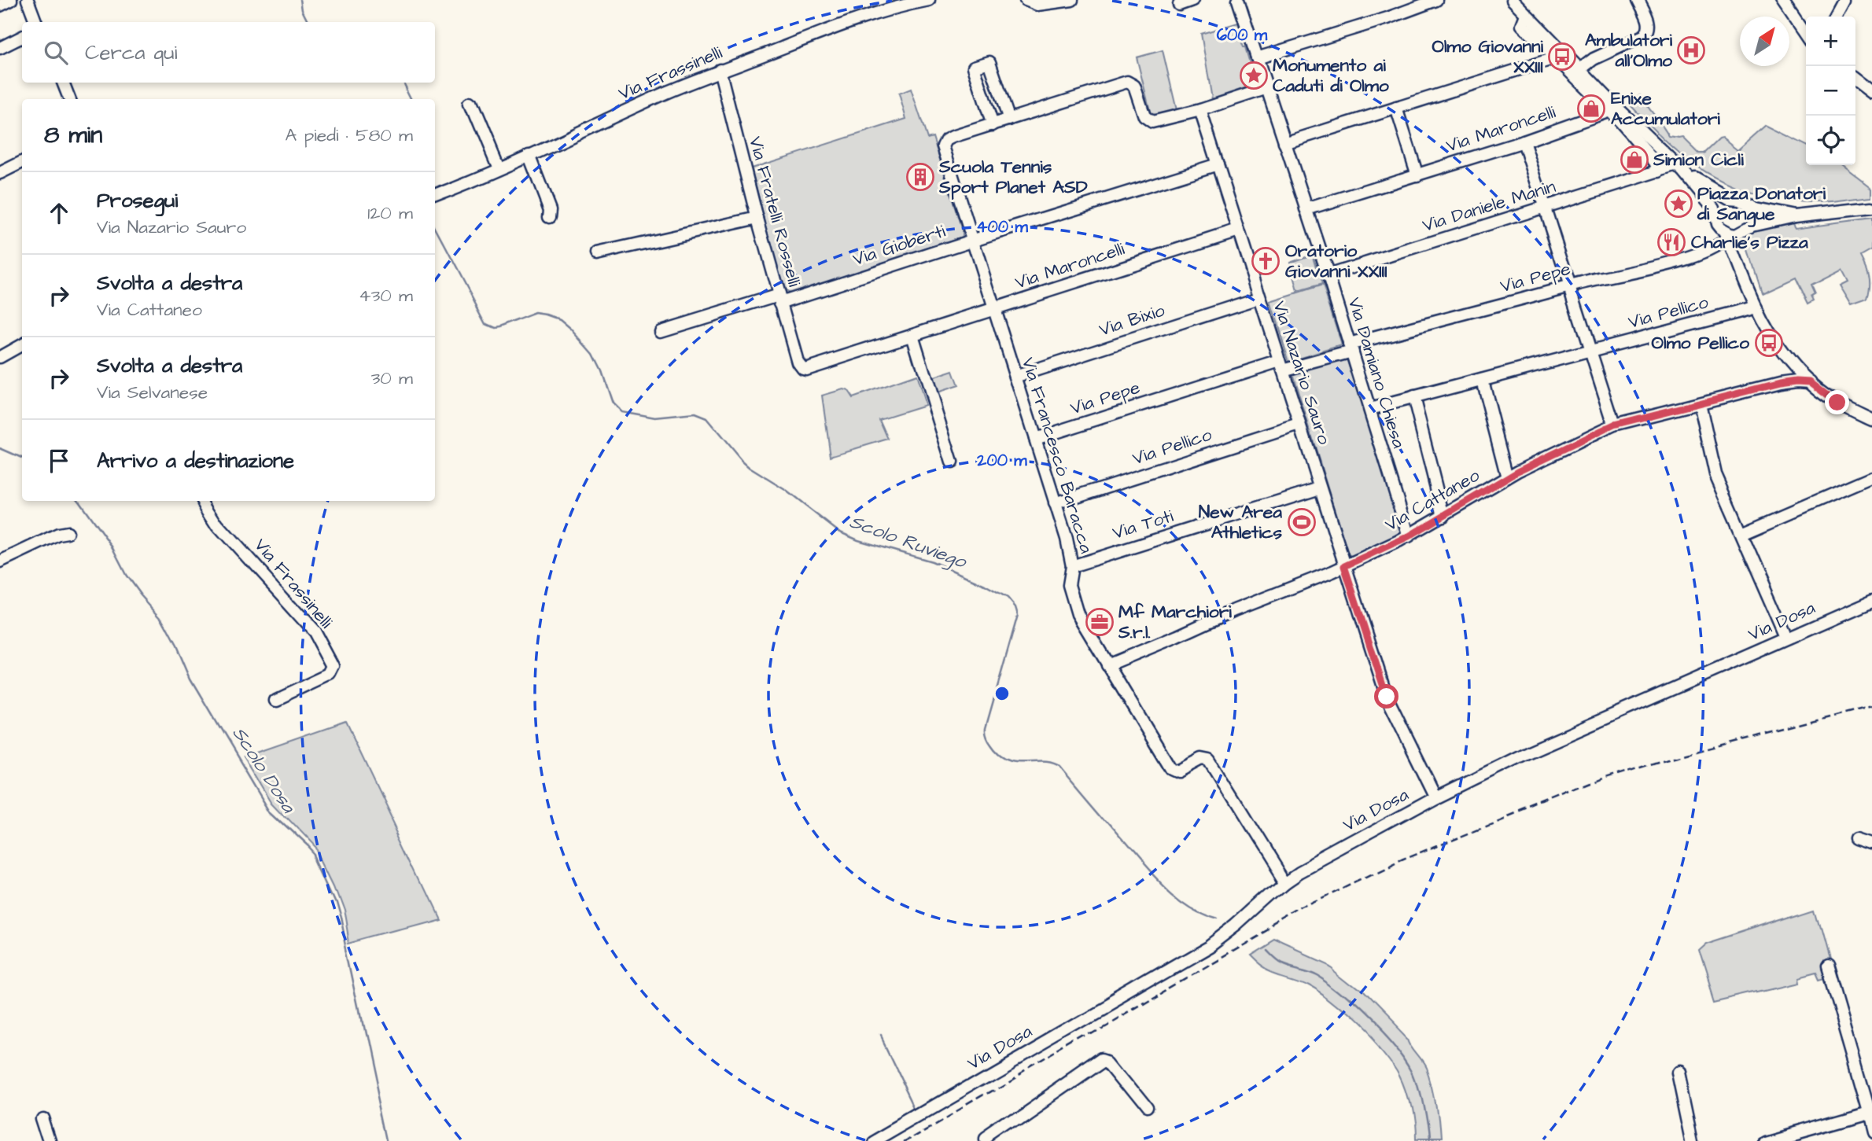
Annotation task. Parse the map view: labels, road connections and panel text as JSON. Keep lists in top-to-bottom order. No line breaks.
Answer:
{"streets":{"street":["Via Frassinelli","Via Maroncelli","Via Daniele Manin","Via Fratelli Rosselli","Via Gioberti","Via Pepe","Via Pellico","Via Bixio","Via Nazario Sauro","Via Damiano Chiesa","Via Francesco Baracca","Via Cattaneo","Via Toti","Via Dosa"]},"crossings":[["Via Frassinelli","Via Fratelli Rosselli"],["Via Maroncelli","Via Fratelli Rosselli"],["Via Maroncelli","Via Nazario Sauro"],["Via Maroncelli","Via Damiano Chiesa"],["Via Maroncelli","Via Francesco Baracca"],["Via Daniele Manin","Via Damiano Chiesa"],["Via Fratelli Rosselli","Via Gioberti"],["Via Gioberti","Via Nazario Sauro"],["Via Gioberti","Via Francesco Baracca"],["Via Pepe","Via Nazario Sauro"],["Via Pepe","Via Damiano Chiesa"],["Via Pepe","Via Francesco Baracca"],["Via Pellico","Via Nazario Sauro"],["Via Pellico","Via Damiano Chiesa"],["Via Pellico","Via Francesco Baracca"],["Via Bixio","Via Nazario Sauro"],["Via Bixio","Via Francesco Baracca"],["Via Nazario Sauro","Via Cattaneo"],["Via Nazario Sauro","Via Toti"],["Via Nazario Sauro","Via Dosa"],["Via Damiano Chiesa","Via Cattaneo"],["Via Francesco Baracca","Via Cattaneo"],["Via Francesco Baracca","Via Toti"],["Via Francesco Baracca","Via Dosa"]],"water":["Scolo Ruviego","Scolo Dosa"],"places":{"hospital":["Ambulatori all'Olmo"],"bus stop":["Olmo Giovanni XXIII","Olmo Pellico"],"place":["Monumento ai Caduti di Olmo","Piazza Donatori di Sangue"],"shop":["Enixe Accumulatori","Simion Cicli"],"building":["Scuola Tennis Sport Planet ASD"],"restaurant":["Charlie's Pizza"],"church":["Oratorio Giovanni XXIII"],"sports":["New Area Athletics"],"office":["Mf Marchiori S.r.l."]},"north":"top right","page":{"map_buttons":["+","−"],"search":"Cerca qui","heading":["8 min","A piedi · 580 m"],"list":[["Prosegui","Via Nazario Sauro","120 m"],["Svolta a destra","Via Cattaneo","430 m"],["Svolta a destra","Via Selvanese","30 m"],"Arrivo a destinazione"]},"rings":["600 m","400 m","200 m"]}
